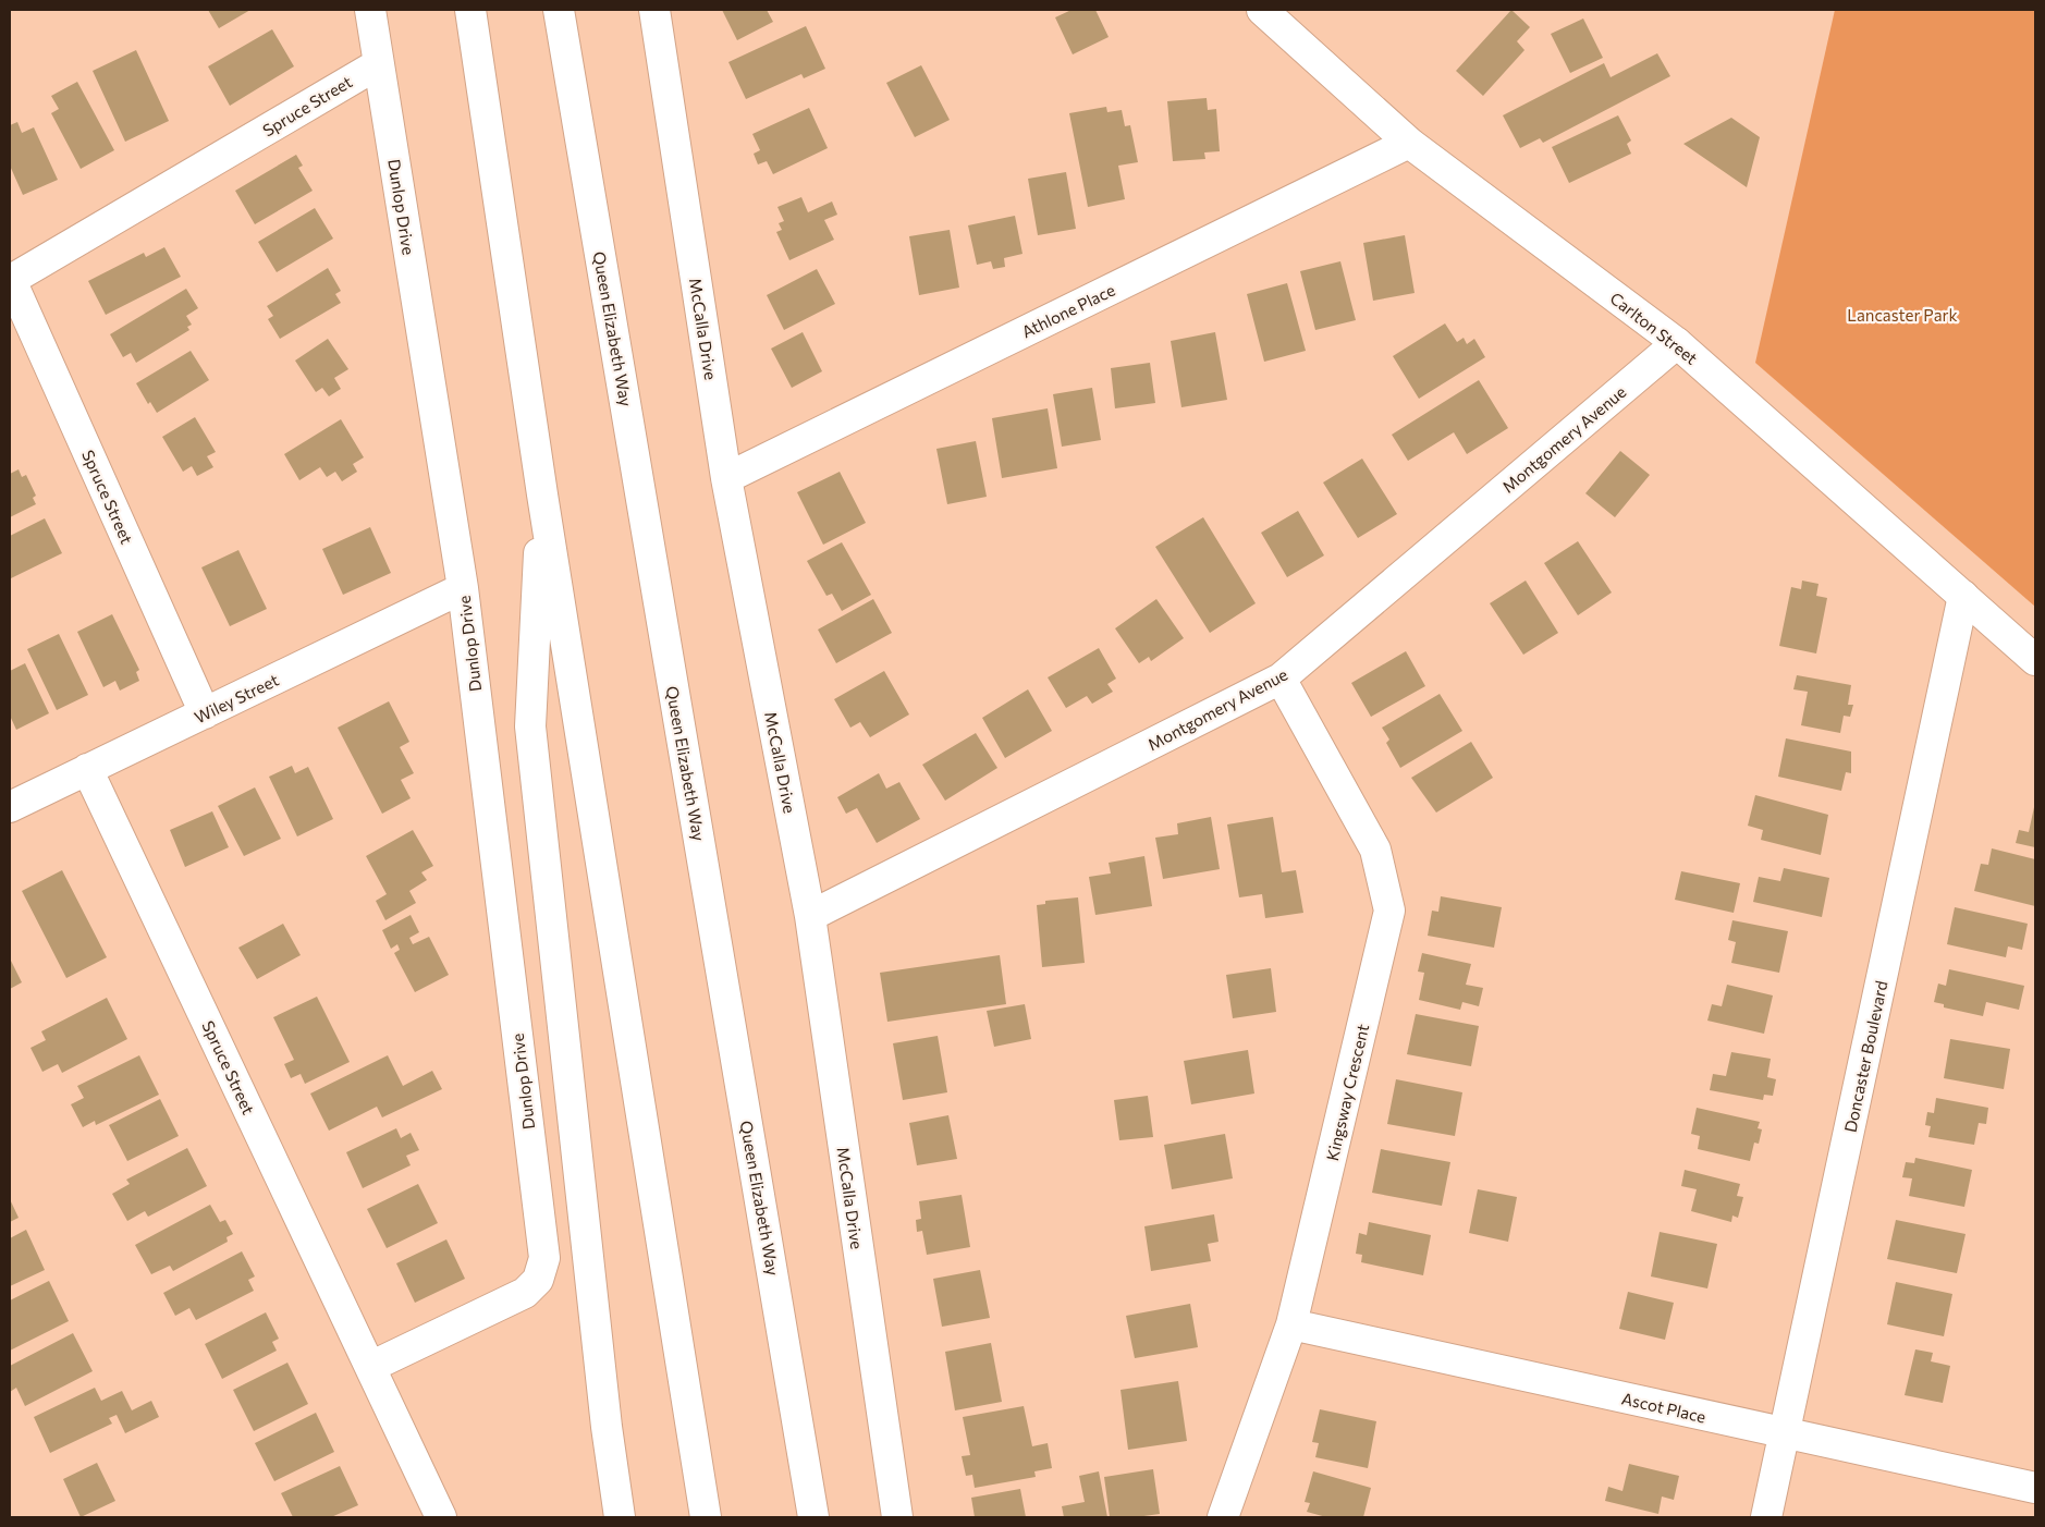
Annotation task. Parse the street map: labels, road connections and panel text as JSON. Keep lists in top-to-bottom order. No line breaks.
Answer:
{"streets":{"main road":["Spruce Street","Dunlop Drive","Athlone Place","Carlton Street","Queen Elizabeth Way","McCalla Drive","Montgomery Avenue","Wiley Street","Doncaster Boulevard","Kingsway Crescent","Ascot Place"]},"crossings":[["Spruce Street","Dunlop Drive"],["Spruce Street","Wiley Street"],["Dunlop Drive","Wiley Street"],["Athlone Place","Carlton Street"],["Athlone Place","McCalla Drive"],["Carlton Street","Montgomery Avenue"],["Carlton Street","Doncaster Boulevard"],["McCalla Drive","Montgomery Avenue"],["Montgomery Avenue","Kingsway Crescent"],["Doncaster Boulevard","Ascot Place"],["Kingsway Crescent","Ascot Place"]],"parks":["Lancaster Park"]}
